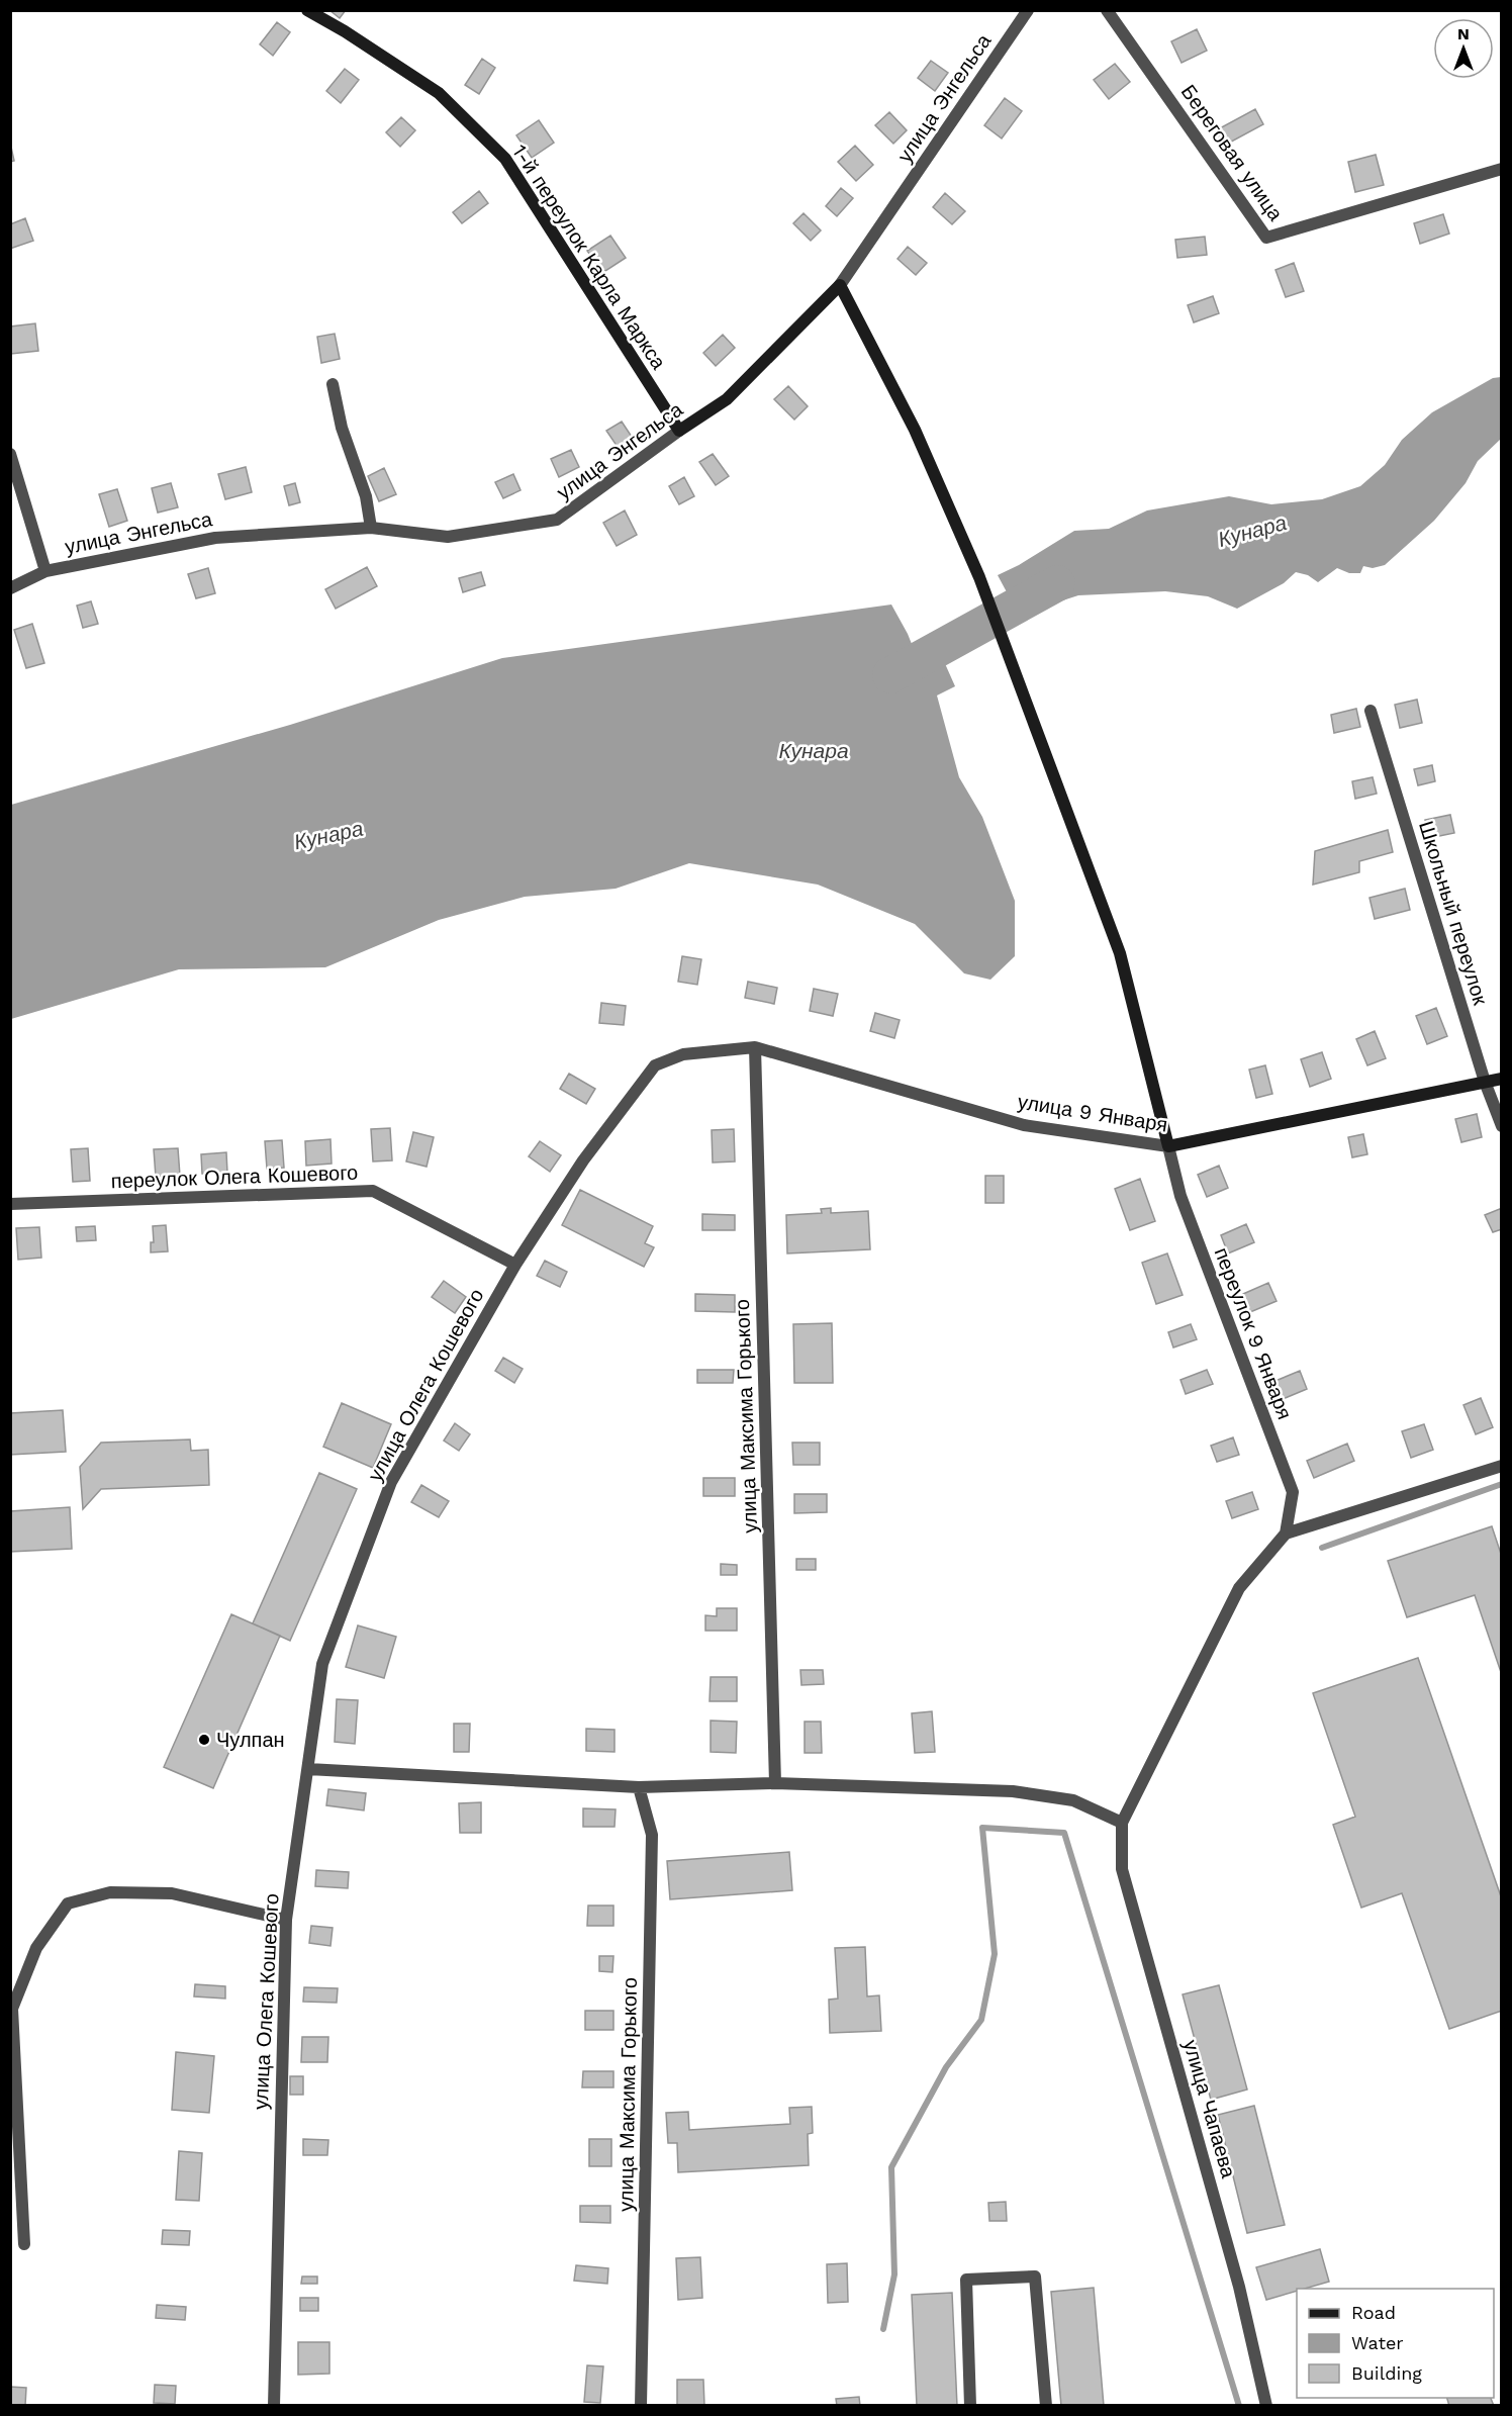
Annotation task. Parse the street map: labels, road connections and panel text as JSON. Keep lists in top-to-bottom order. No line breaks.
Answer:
{"streets":{"street":["улица Энгельса","Береговая улица","1-й переулок Карла Маркса","Школьный переулок","улица 9 Января","переулок Олега Кошевого","переулок 9 Января","улица Олега Кошевого","улица Максима Горького","улица Чапаева"]},"crossings":[["улица Энгельса","1-й переулок Карла Маркса"],["Школьный переулок","улица 9 Января"],["улица 9 Января","переулок 9 Января"],["улица 9 Января","улица Олега Кошевого"],["улица 9 Января","улица Максима Горького"],["переулок Олега Кошевого","улица Олега Кошевого"],["улица Олега Кошевого","улица Максима Горького"]],"water":["Кунара"],"places":["Чулпан"],"legend":["Road","Water","Building"],"north":"top"}
